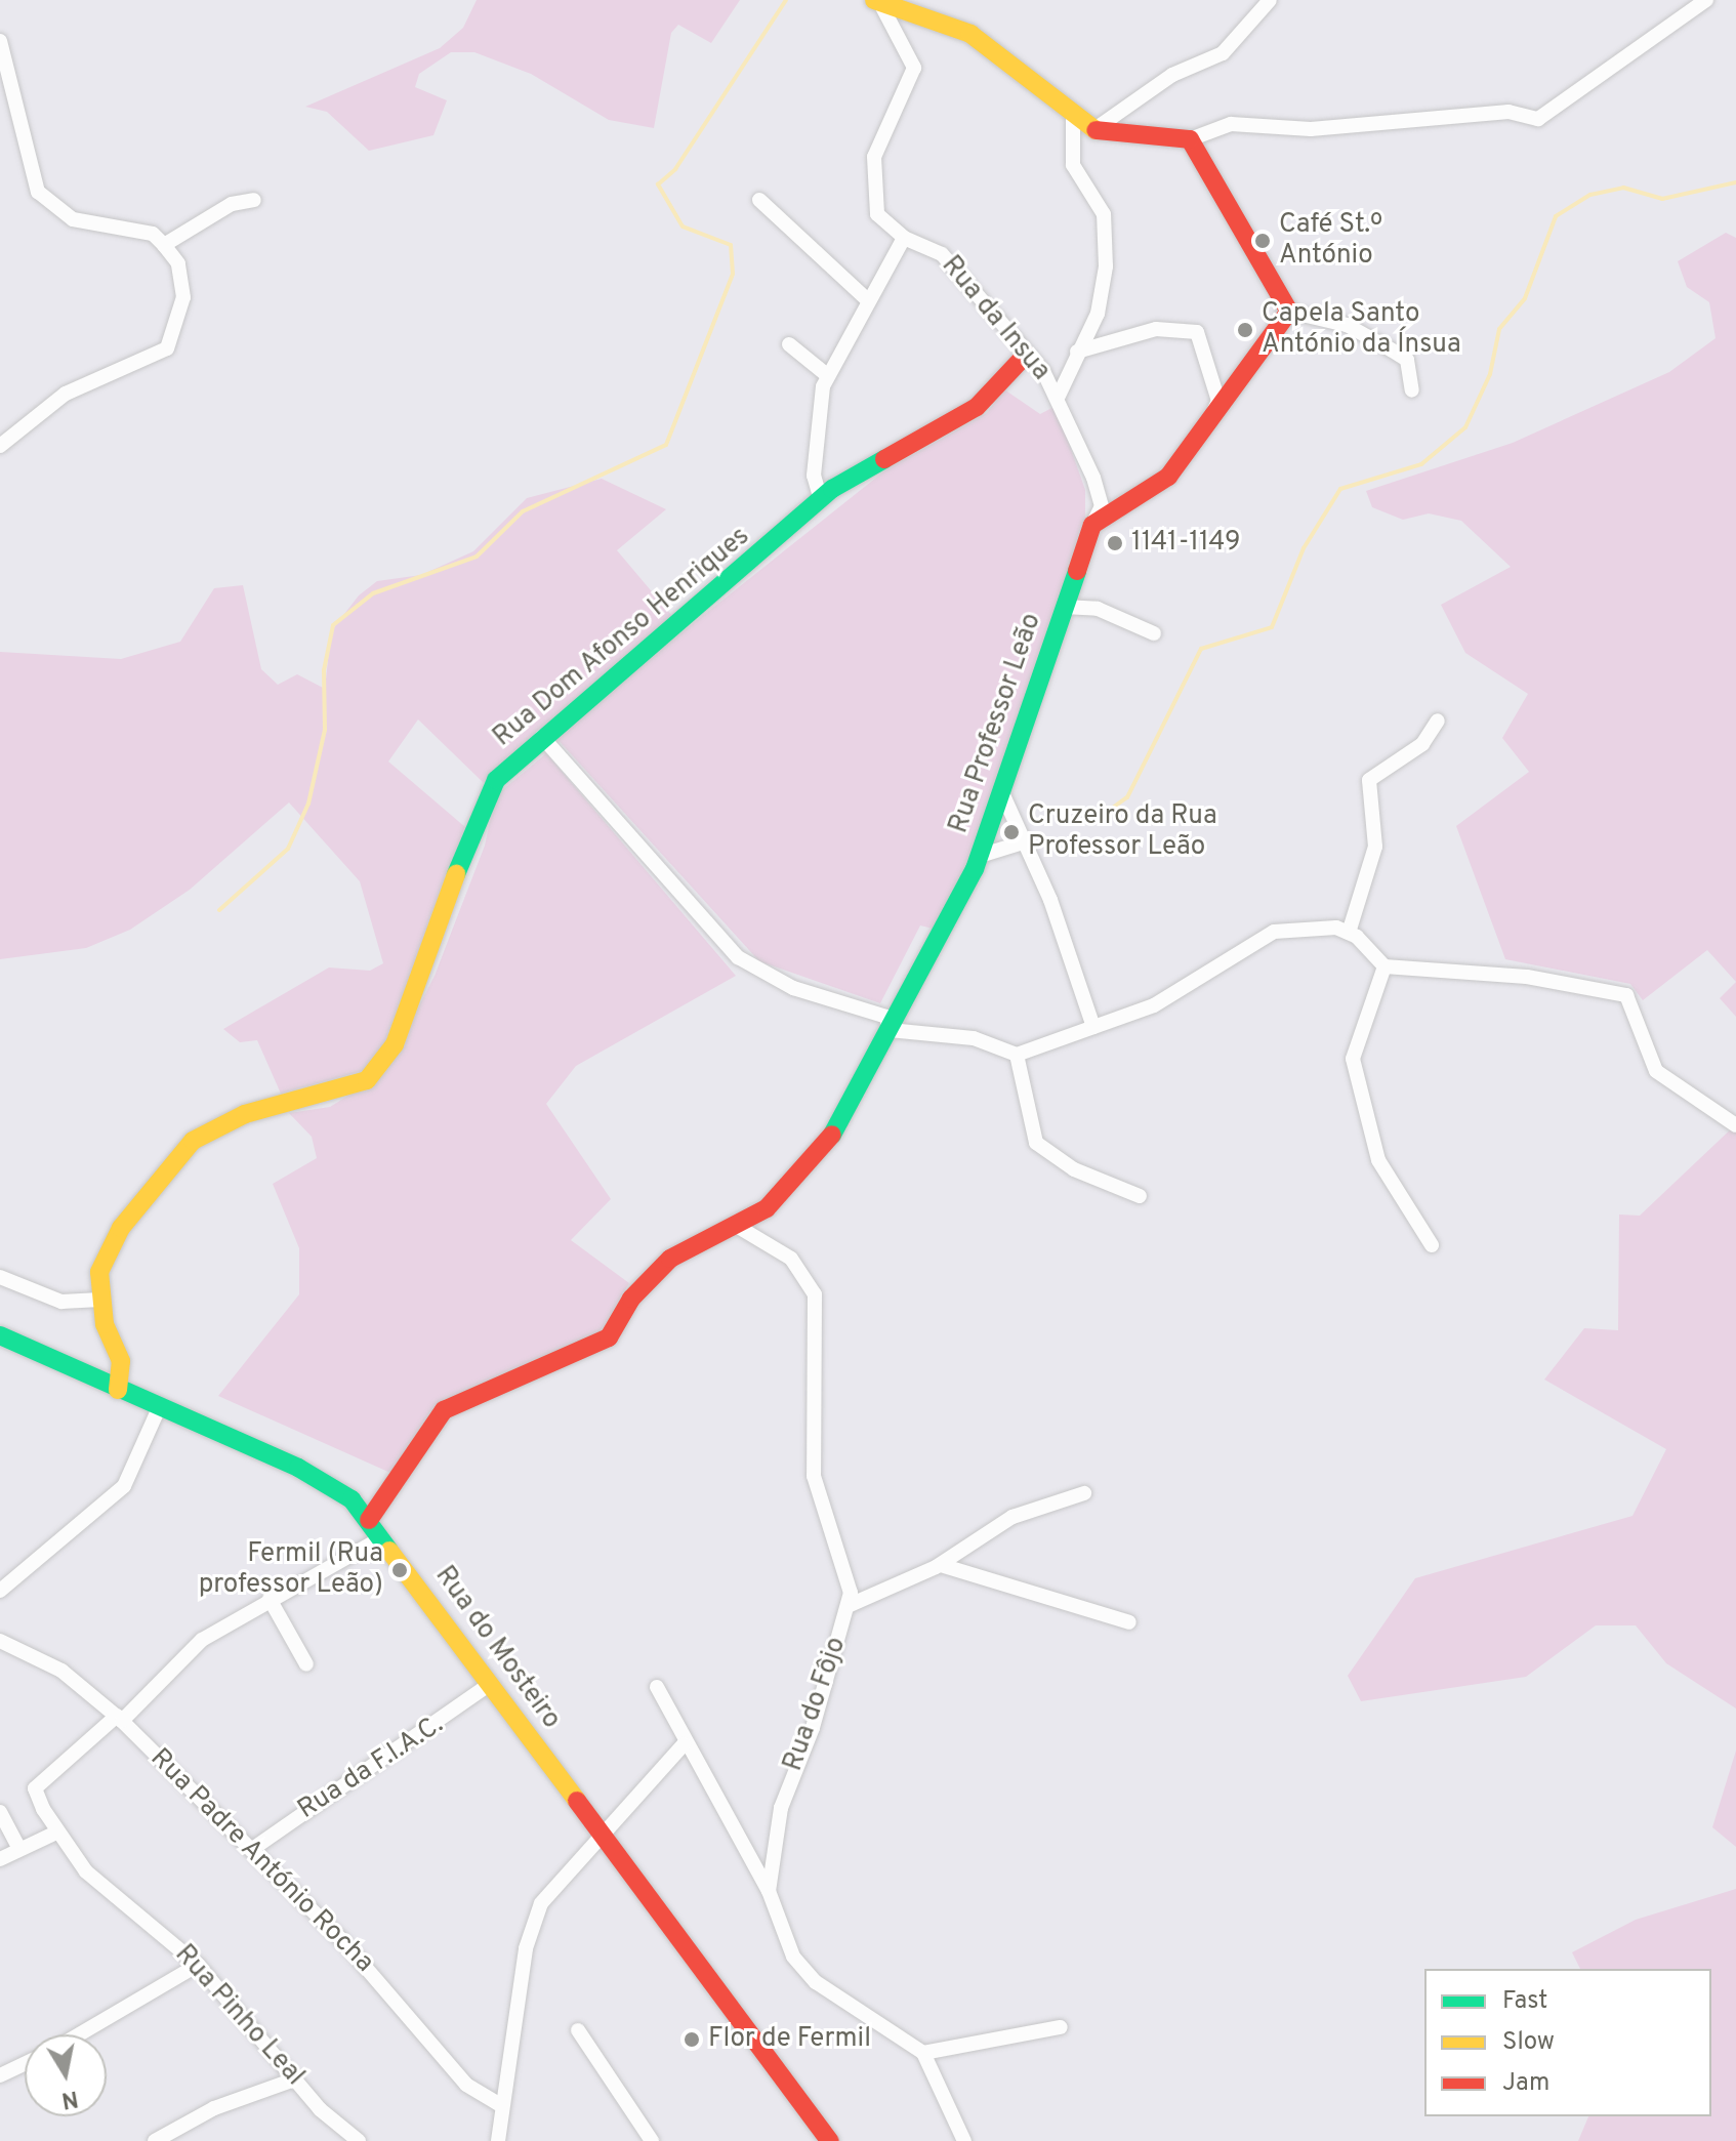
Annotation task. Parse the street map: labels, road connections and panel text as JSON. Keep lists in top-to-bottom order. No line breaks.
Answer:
{"streets":{"street":["Rua da Insua","Rua Dom Afonso Henriques","Rua Professor Leão","Rua do Mosteiro","Rua do Fôjo","Rua da F.I.A.C.","Rua Padre António Rocha","Rua Pinho Leal"]},"crossings":[["Rua da Insua","Rua Dom Afonso Henriques"],["Rua da Insua","Rua Professor Leão"],["Rua Dom Afonso Henriques","Rua do Mosteiro"],["Rua Professor Leão","Rua do Mosteiro"],["Rua Professor Leão","Rua do Fôjo"],["Rua do Mosteiro","Rua da F.I.A.C."],["Rua da F.I.A.C.","Rua Padre António Rocha"],["Rua Padre António Rocha","Rua Pinho Leal"]],"places":["Café St.º António","Capela Santo António da Ínsua","1141-1149","Cruzeiro da Rua Professor Leão","Fermil (Rua professor Leão)","Flor de Fermil"],"legend":["Fast","Slow","Jam"],"north":"bottom"}
